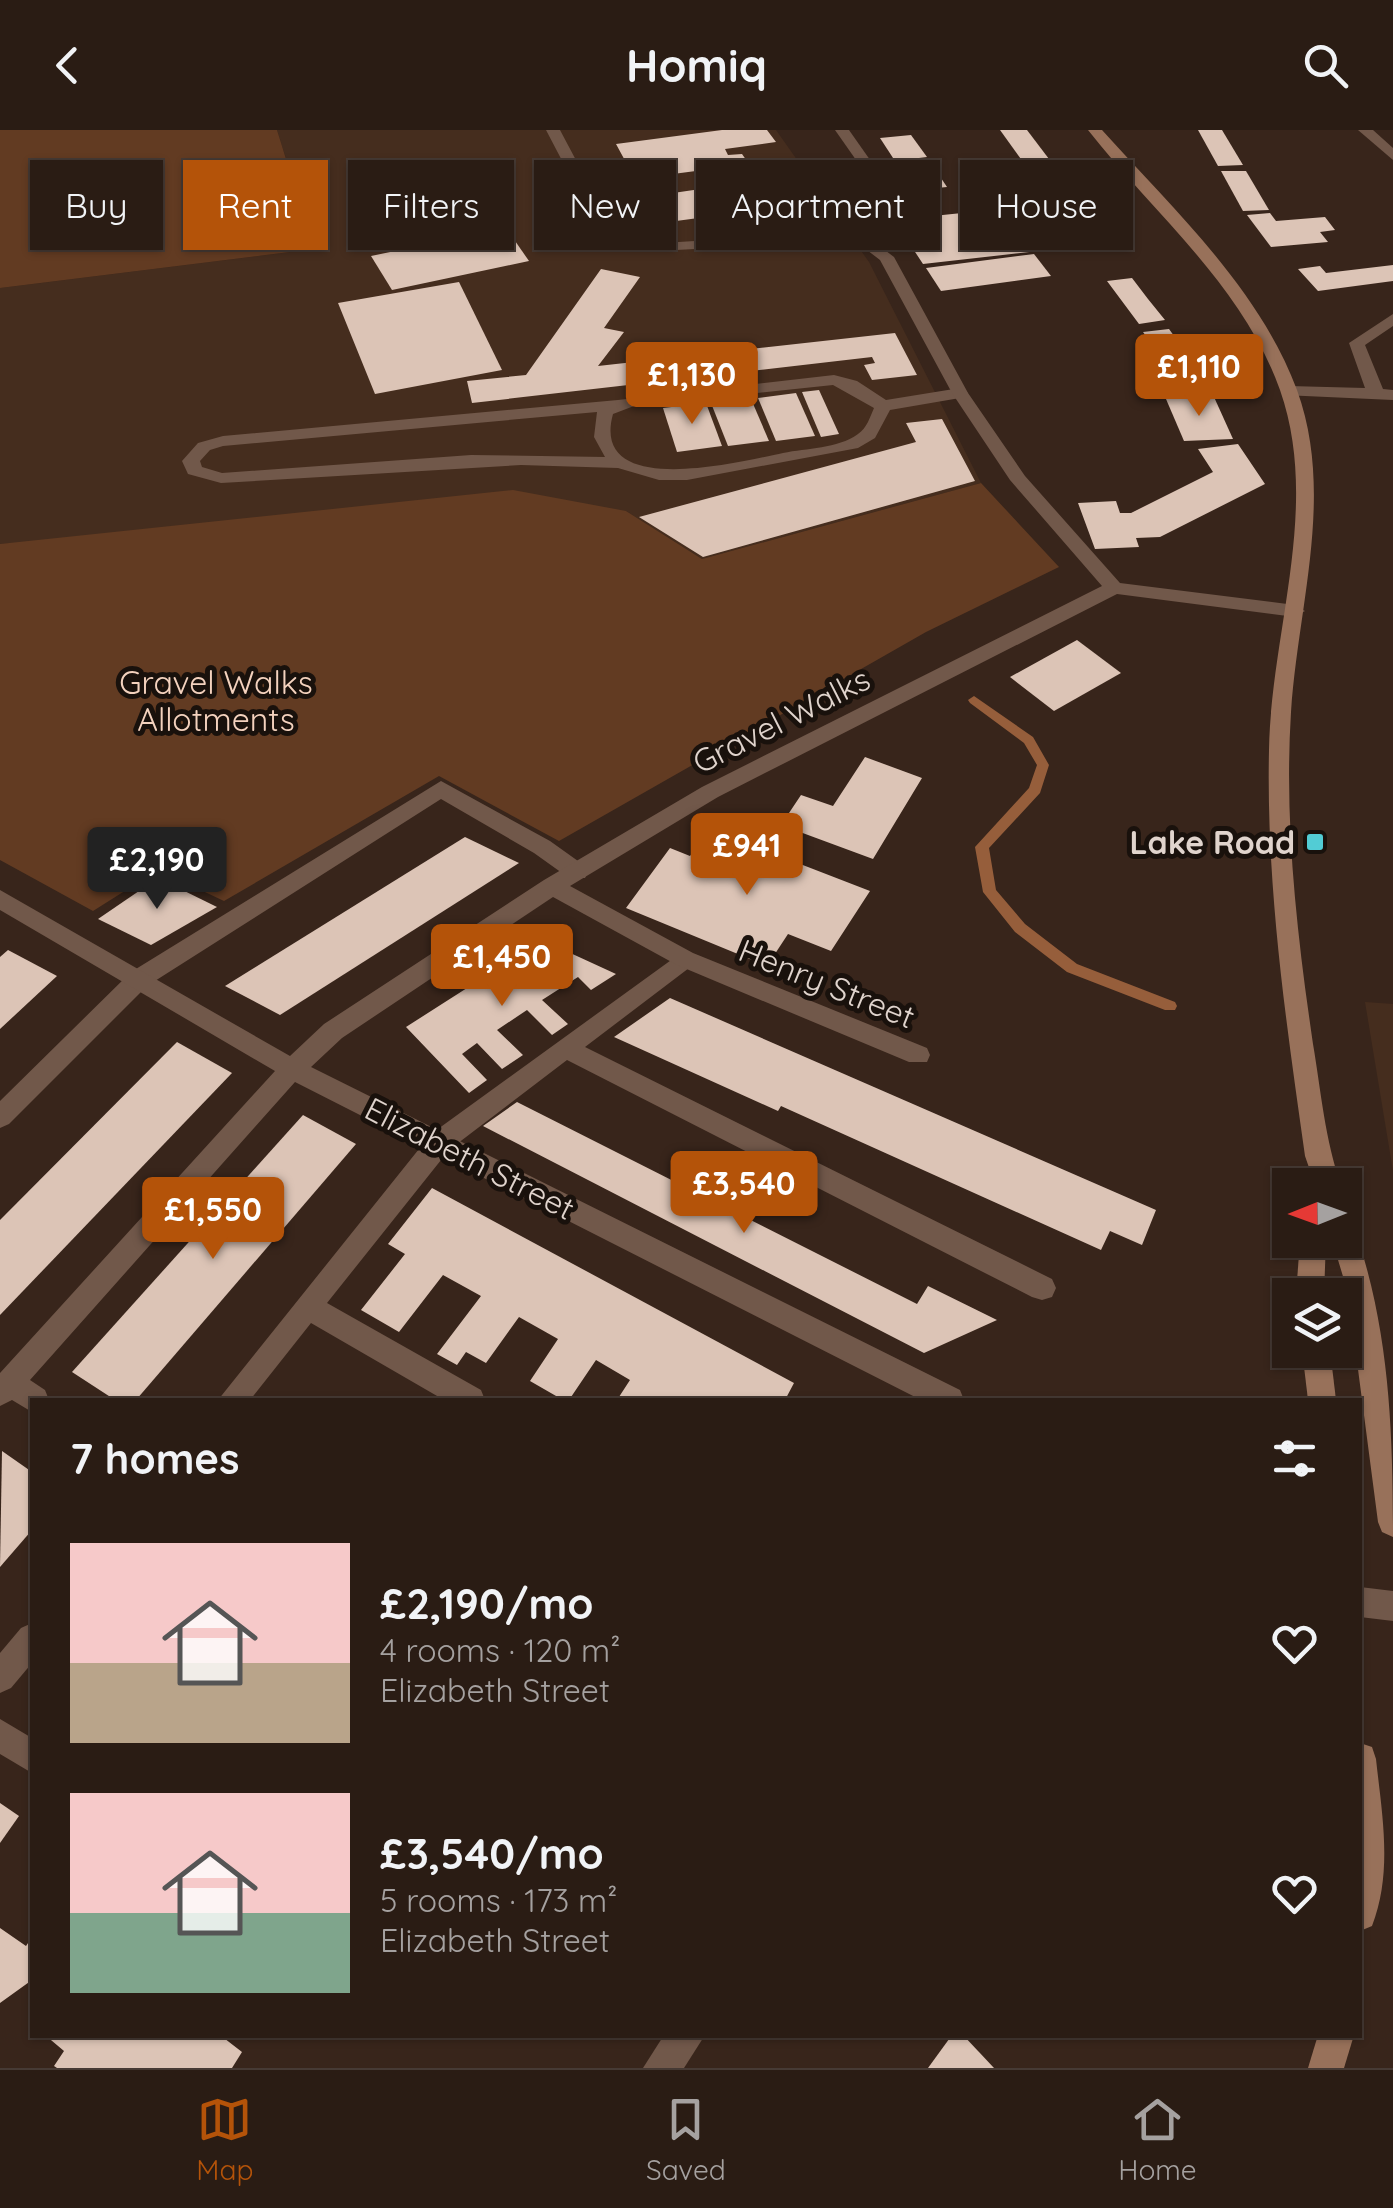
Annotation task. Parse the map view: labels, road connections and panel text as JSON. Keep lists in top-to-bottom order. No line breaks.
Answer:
{"streets":{"street":["Gravel Walks","Henry Street","Elizabeth Street"]},"crossings":[["Gravel Walks","Henry Street"],["Gravel Walks","Elizabeth Street"]],"parks":["Gravel Walks Allotments"],"places":{"transit":["Lake Road"]},"north":"left","page":{"header":"Homiq","chip":["Buy","Rent","Filters","New","Apartment","House"],"price":["£1,110","£1,130","£941","£2,190","£1,450","£3,540","£1,550"],"heading":"7 homes","list":[{"name":"£2,190/mo","note":"4 rooms · 120 m² · Elizabeth Street"},{"name":"£3,540/mo","note":"5 rooms · 173 m² · Elizabeth Street"}],"tabs":["Map","Saved","Home"]}}
